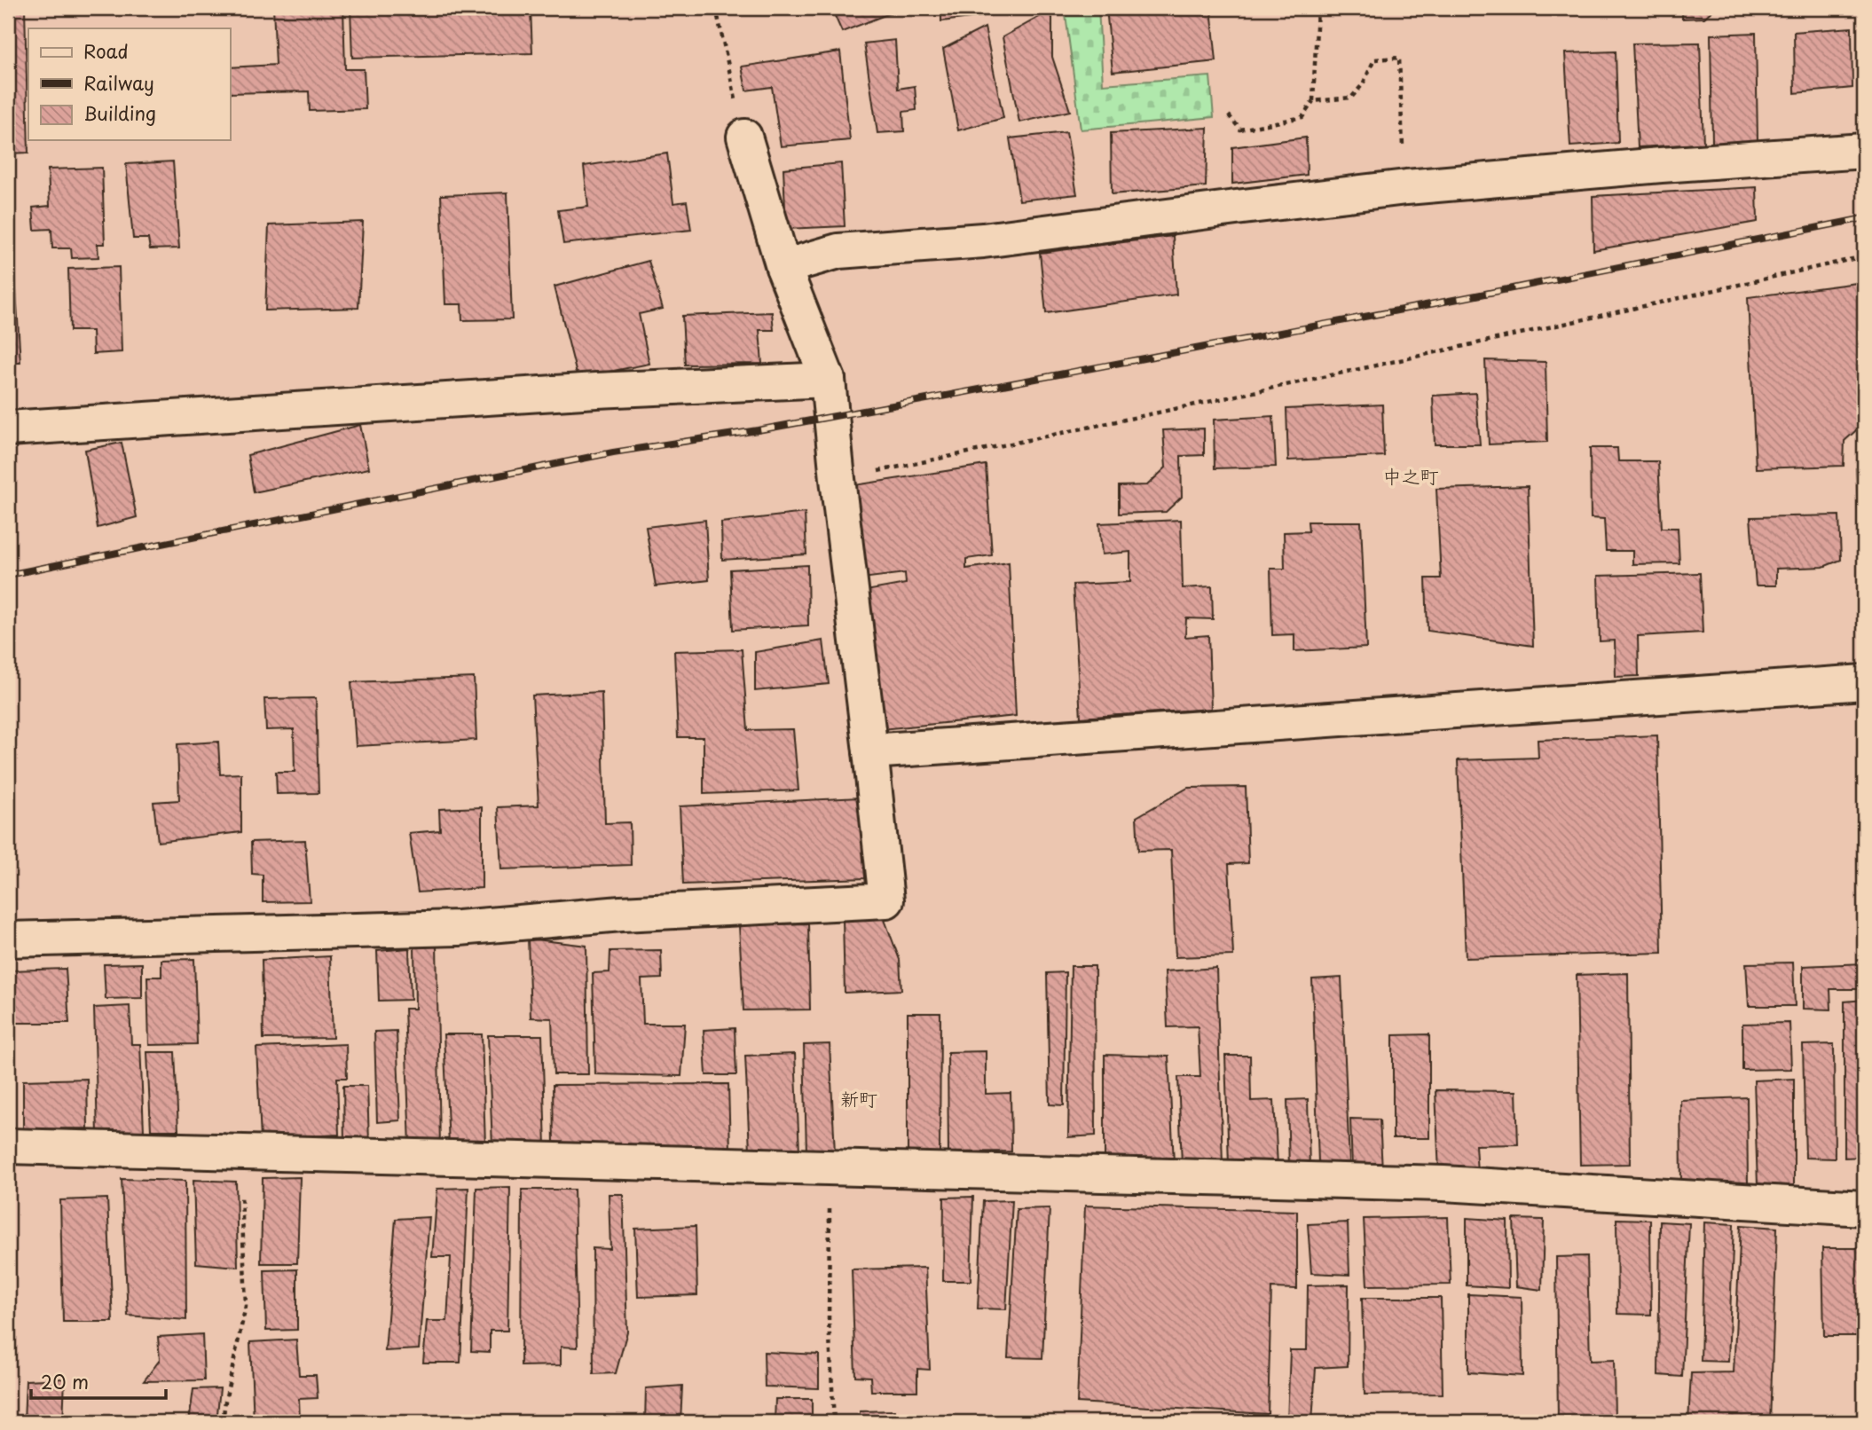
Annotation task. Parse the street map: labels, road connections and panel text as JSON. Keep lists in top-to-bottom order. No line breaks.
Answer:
{"districts":["中之町","新町"],"legend":["Road","Railway","Building"],"scale_bar":"20 m"}
